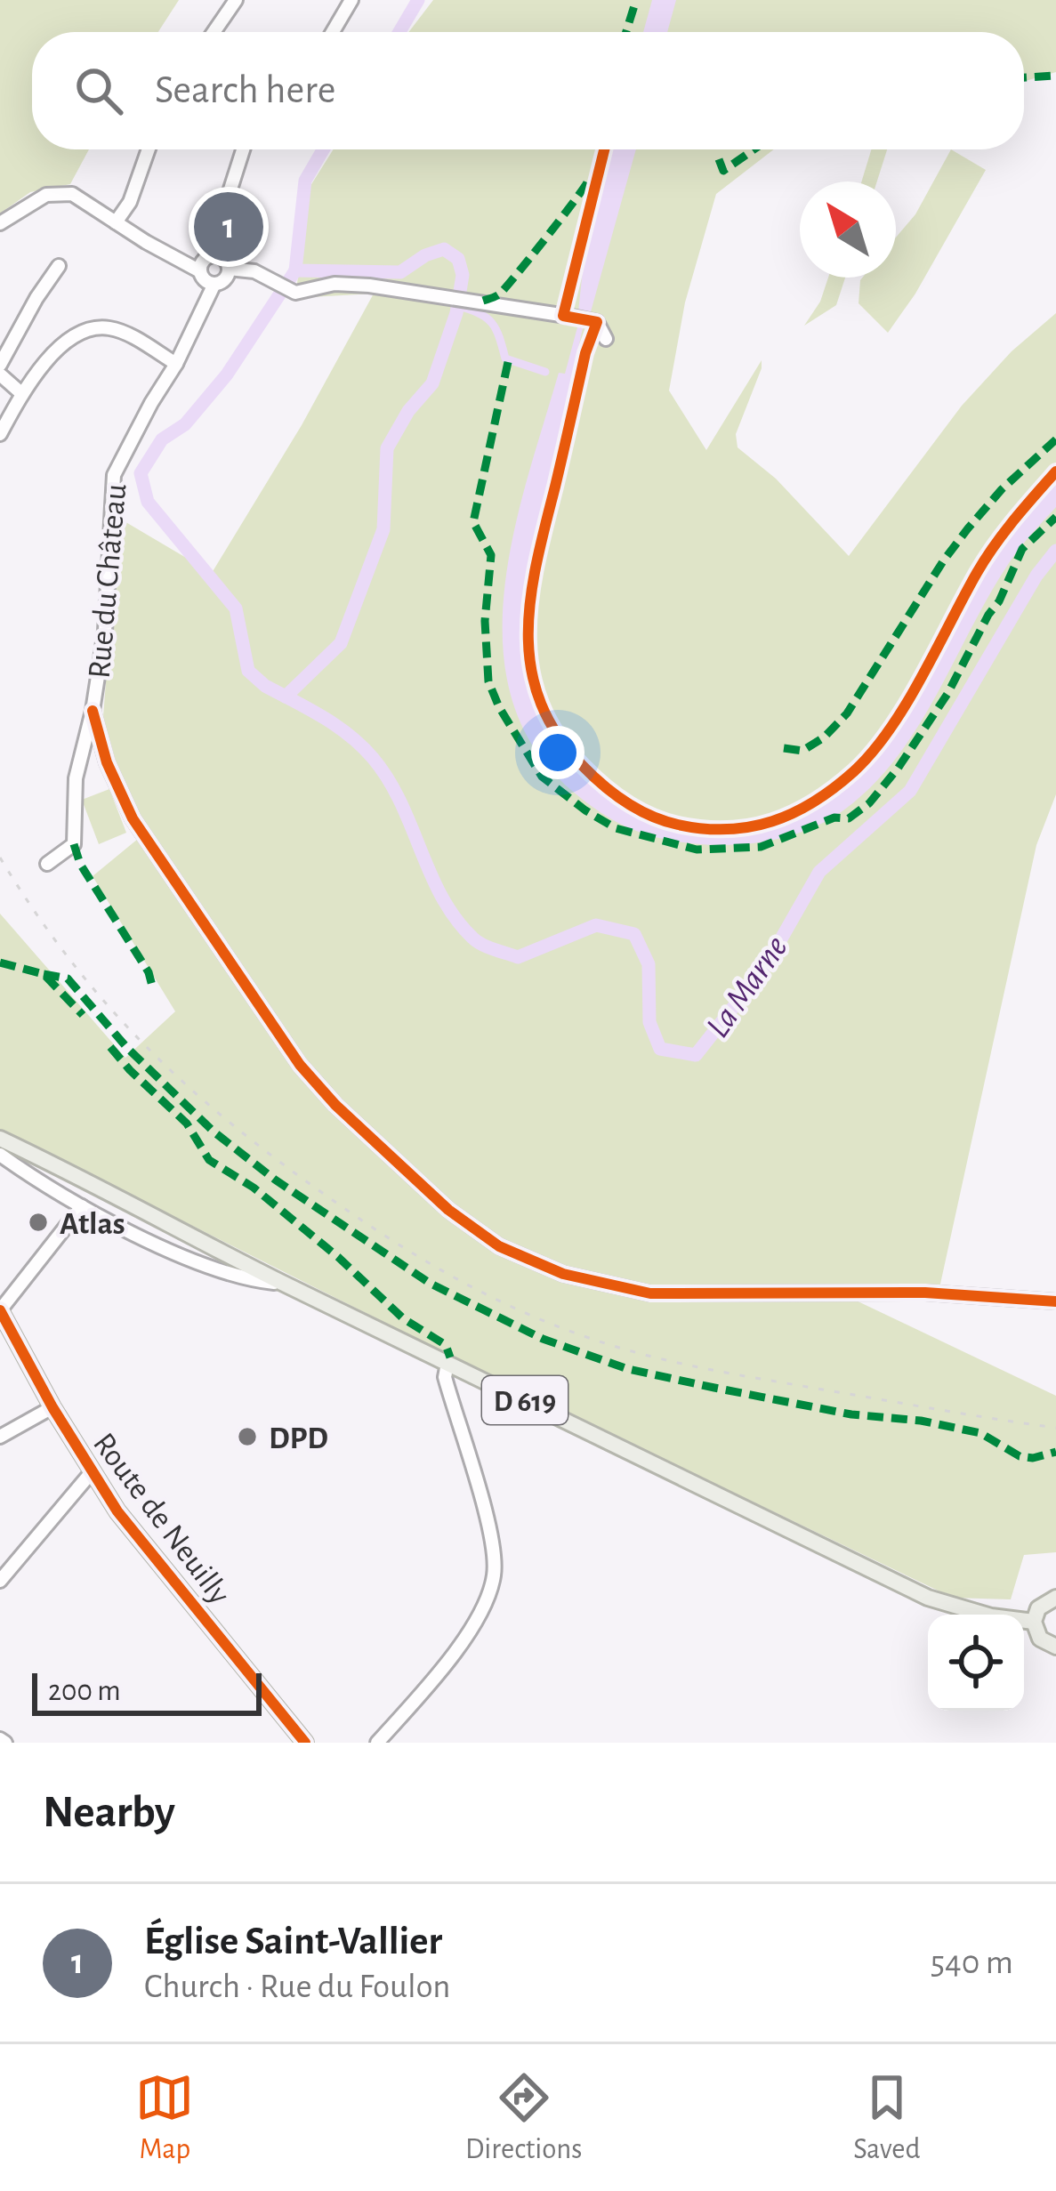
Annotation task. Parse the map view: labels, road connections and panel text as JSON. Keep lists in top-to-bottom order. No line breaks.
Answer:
{"streets":{"main road":["D 619","Route de Neuilly"],"street":["Rue du Château"]},"water":["La Marne"],"places":["Atlas","DPD"],"scale_bar":"200 m","north":"top left","page":{"search":"Search here","pins":"1","scale":"200 m","heading":"Nearby","list":[{"mark":"1","name":"Église Saint-Vallier","note":"Church · Rue du Foulon","value":"540 m"}],"nav":["Map","Directions","Saved"]}}
